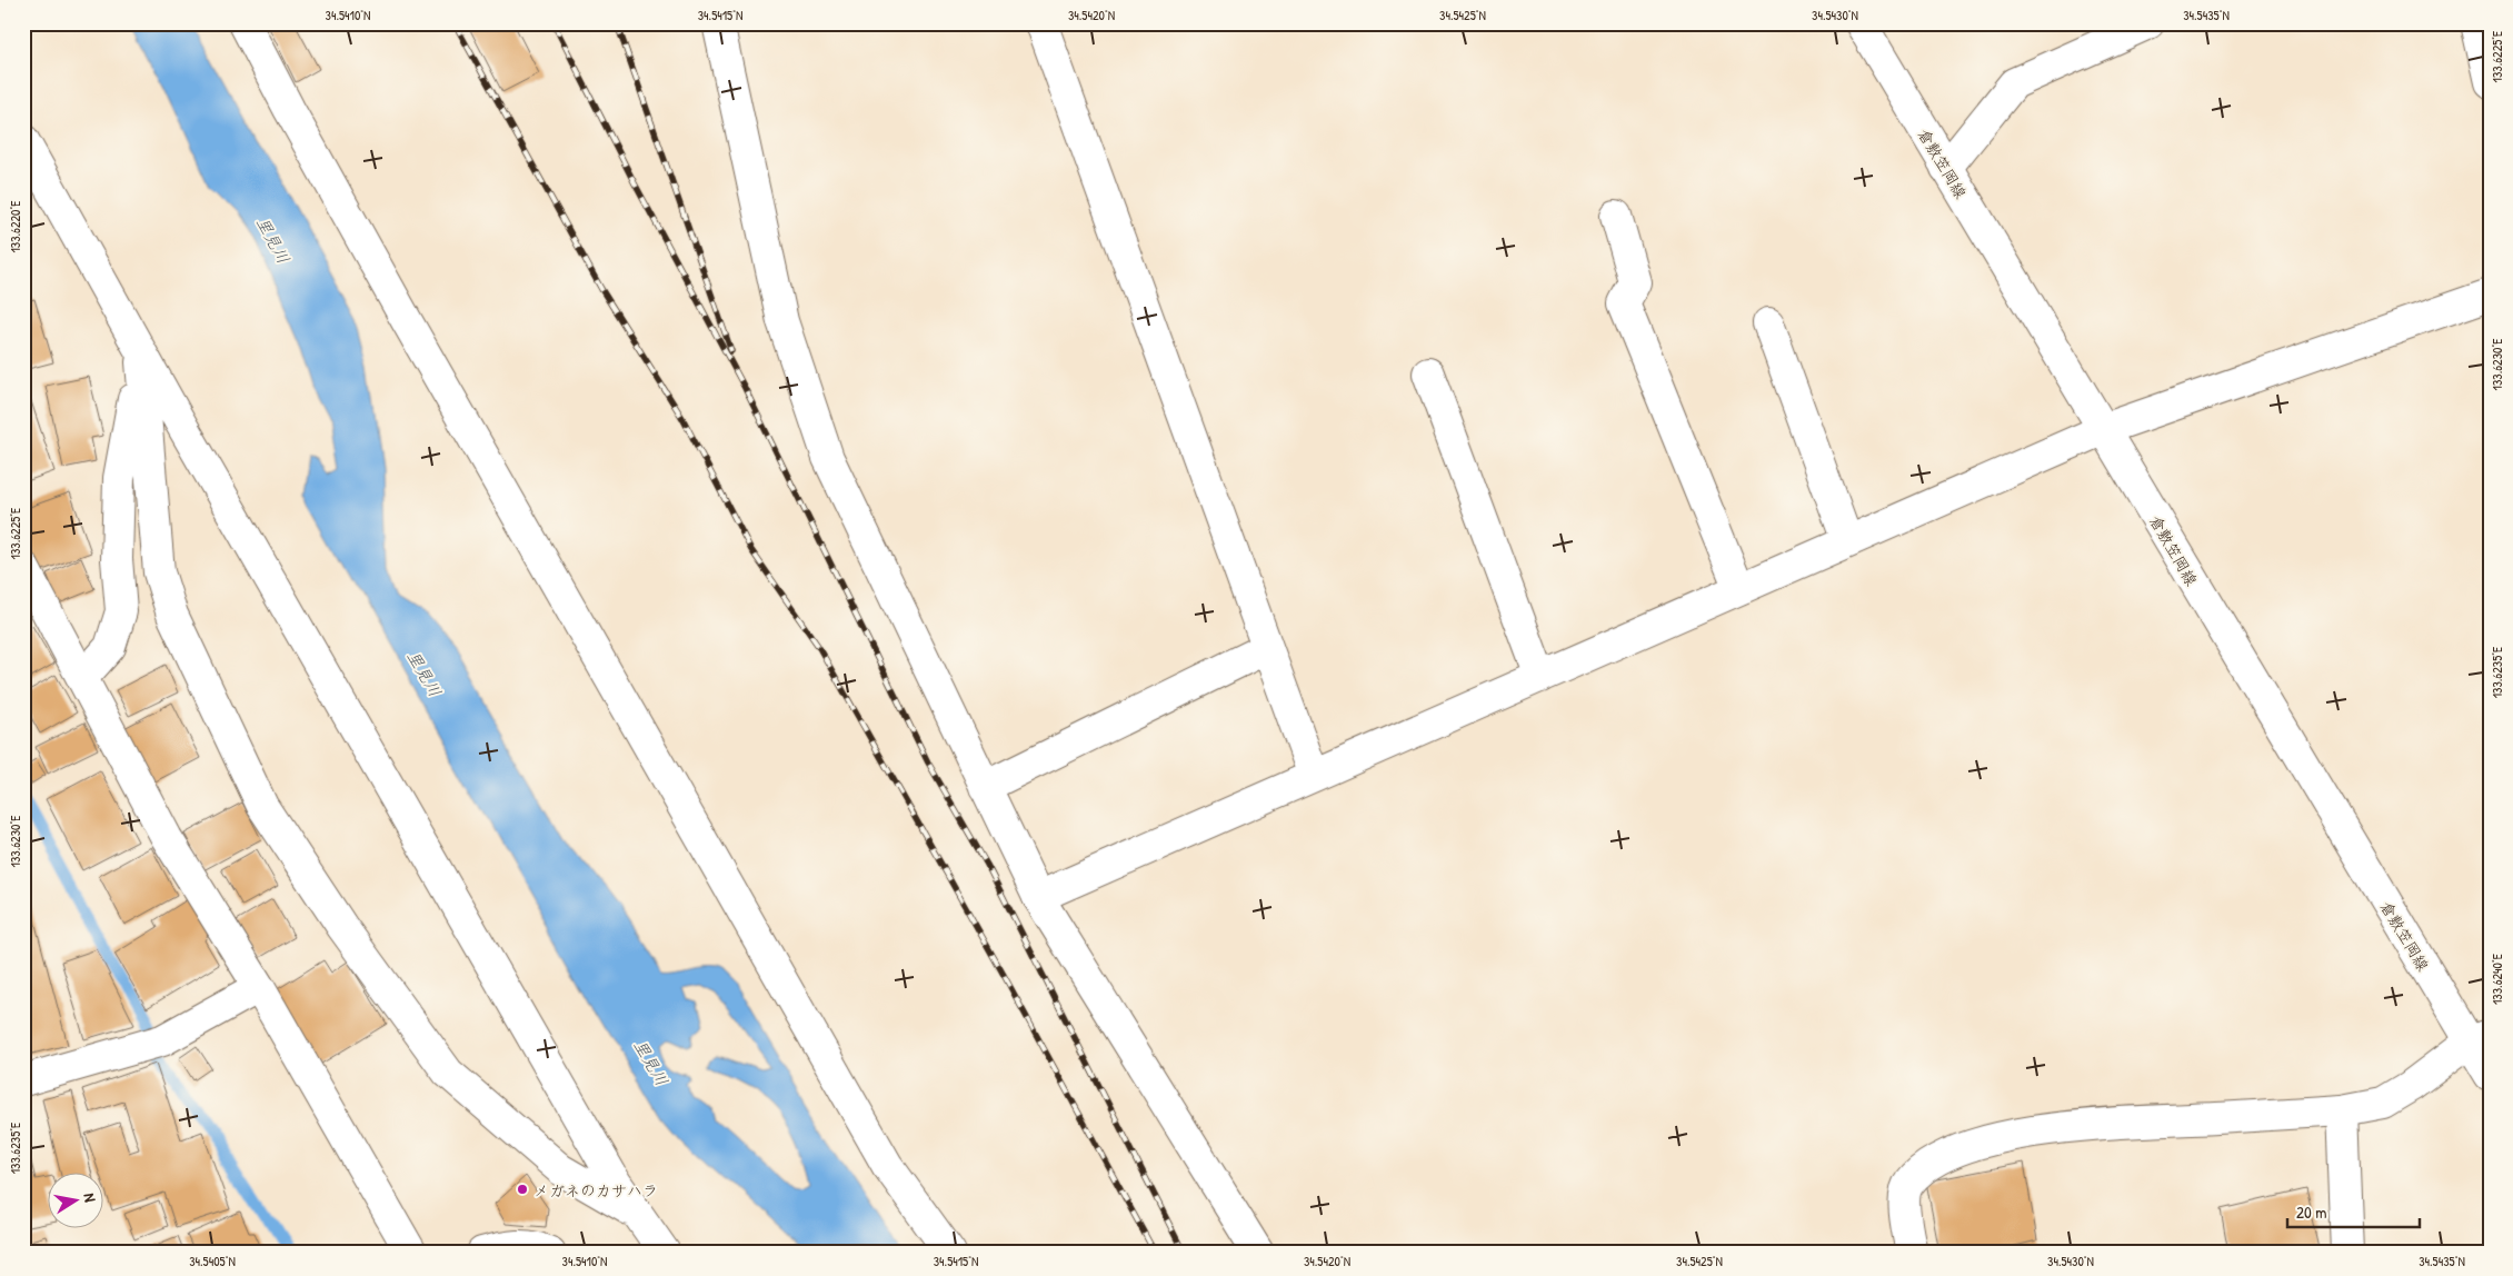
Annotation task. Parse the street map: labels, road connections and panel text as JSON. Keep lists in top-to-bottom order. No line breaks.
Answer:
{"streets":{"street":["倉敷笠岡線"]},"water":["里見川"],"places":["メガネのカサハラ"],"scale_bar":"20 m","north":"right","coordinates":["34.5410°N","34.5415°N","34.5420°N","34.5425°N","34.5430°N","34.5435°N","133.6225°E","133.6220°E","133.6230°E","133.6235°E","133.6240°E","34.5405°N"]}
